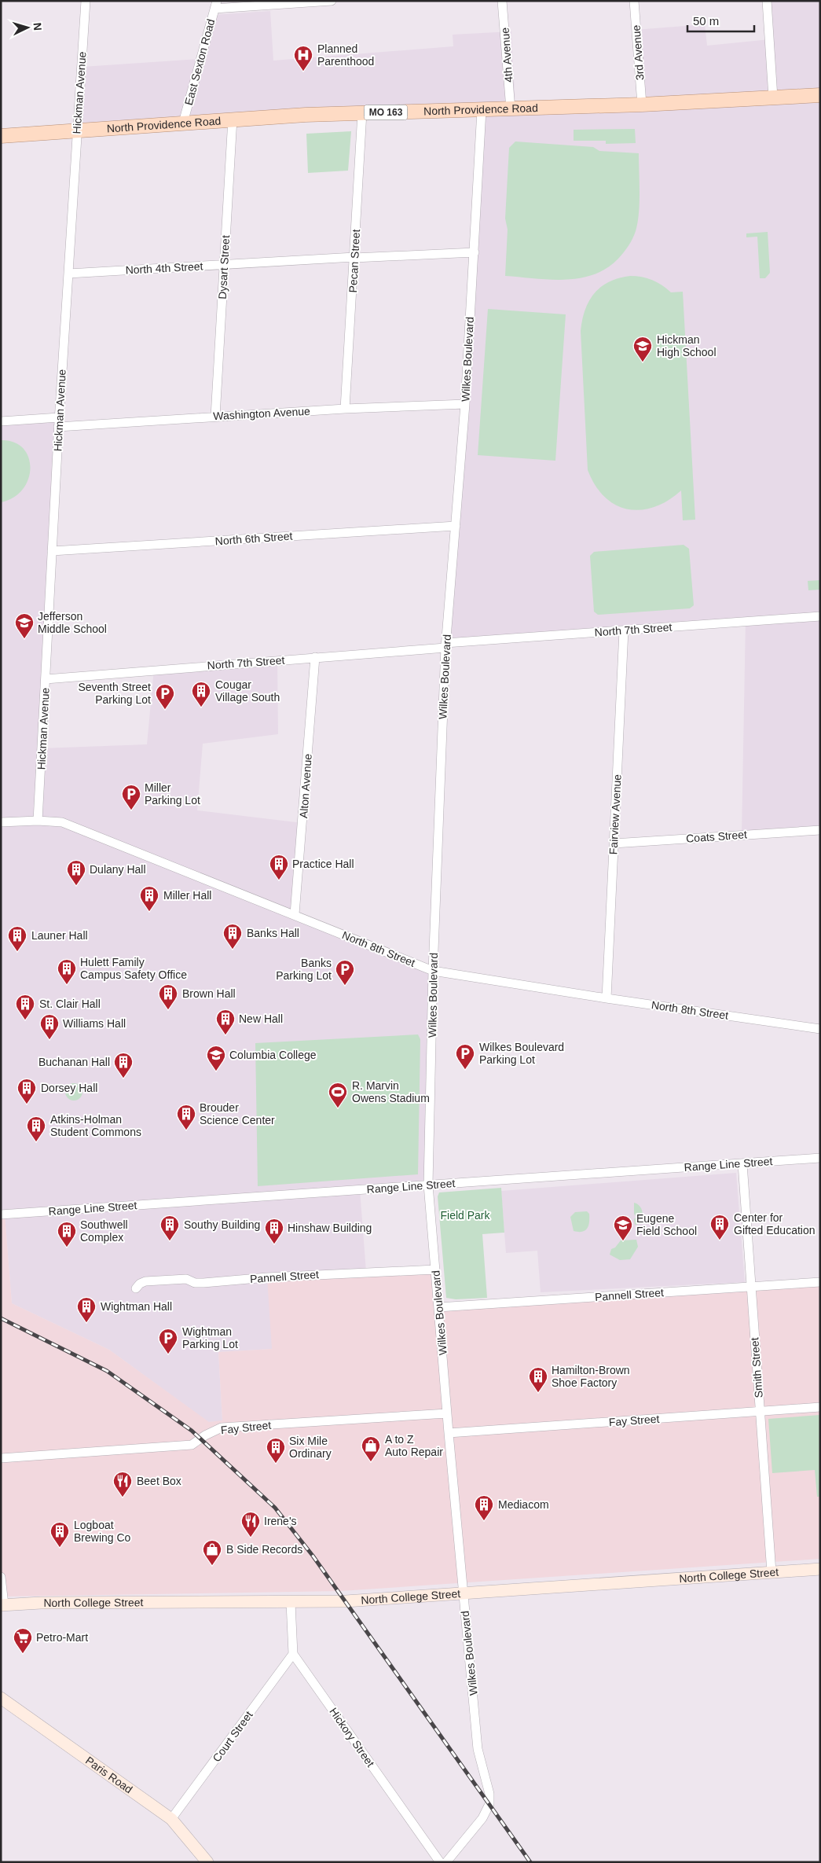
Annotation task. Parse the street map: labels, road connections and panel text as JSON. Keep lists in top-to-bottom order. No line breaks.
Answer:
{"streets":{"main road":["North Providence Road","MO 163","North College Street","Paris Road"],"street":["3rd Avenue","4th Avenue","East Sexton Road","Hickman Avenue","Pecan Street","Dysart Street","North 4th Street","Wilkes Boulevard","Washington Avenue","North 6th Street","North 7th Street","Alton Avenue","Fairview Avenue","Coats Street","North 8th Street","Range Line Street","Pannell Street","Smith Street","Fay Street","Court Street","Hickory Street"]},"crossings":[["3rd Avenue","North Providence Road"],["4th Avenue","North Providence Road"],["East Sexton Road","North Providence Road"],["Hickman Avenue","North Providence Road"],["Hickman Avenue","North 4th Street"],["Hickman Avenue","Washington Avenue"],["Hickman Avenue","North 6th Street"],["Hickman Avenue","North 7th Street"],["Hickman Avenue","North 8th Street"],["North Providence Road","Pecan Street"],["North Providence Road","Dysart Street"],["North Providence Road","Wilkes Boulevard"],["Pecan Street","North 4th Street"],["Pecan Street","Washington Avenue"],["Dysart Street","North 4th Street"],["Dysart Street","Washington Avenue"],["North 4th Street","Wilkes Boulevard"],["Wilkes Boulevard","Washington Avenue"],["Wilkes Boulevard","North 6th Street"],["Wilkes Boulevard","North 7th Street"],["Wilkes Boulevard","North 8th Street"],["Wilkes Boulevard","Range Line Street"],["Wilkes Boulevard","Pannell Street"],["Wilkes Boulevard","Fay Street"],["Wilkes Boulevard","North College Street"],["North 7th Street","Alton Avenue"],["North 7th Street","Fairview Avenue"],["Alton Avenue","North 8th Street"],["Fairview Avenue","Coats Street"],["Fairview Avenue","North 8th Street"],["Range Line Street","Smith Street"],["Pannell Street","Smith Street"],["Smith Street","Fay Street"],["Smith Street","North College Street"],["Court Street","Hickory Street"],["Court Street","Paris Road"]],"parks":["Field Park"],"places":{"hospital":["Planned Parenthood"],"school or university":["Hickman High School","Jefferson Middle School","Columbia College","Eugene Field School"],"building":["Cougar Village South","Practice Hall","Dulany Hall","Miller Hall","Banks Hall","Launer Hall","Hulett Family Campus Safety Office","Brown Hall","St. Clair Hall","New Hall","Williams Hall","Buchanan Hall","Dorsey Hall","Brouder Science Center","Atkins-Holman Student Commons","Center for Gifted Education","Southy Building","Hinshaw Building","Southwell Complex","Wightman Hall","Hamilton-Brown Shoe Factory","Six Mile Ordinary","Mediacom","Logboat Brewing Co"],"parking":["Seventh Street Parking Lot","Miller Parking Lot","Banks Parking Lot","Wilkes Boulevard Parking Lot","Wightman Parking Lot"],"sports":["R. Marvin Owens Stadium"],"shop":["A to Z Auto Repair","B Side Records"],"restaurant":["Beet Box","Irene's"],"supermarket":["Petro-Mart"]},"scale_bar":"50 m","north":"right"}
